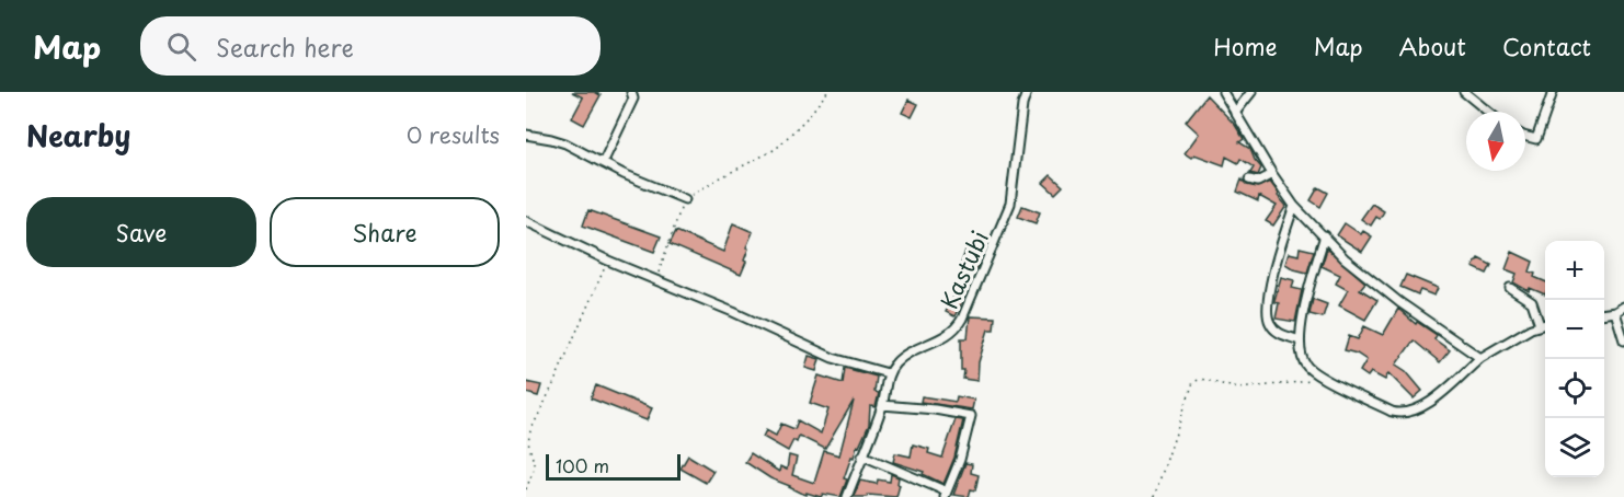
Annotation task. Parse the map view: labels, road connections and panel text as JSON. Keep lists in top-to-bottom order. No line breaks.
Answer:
{"streets":{"street":["Kastubi"]},"scale_bar":"100 m","north":"bottom","page":{"header":"Map","search":"Search here","nav":["Home","Map","About","Contact"],"heading":["Nearby","0 results"],"buttons":["Save","Share"],"map_buttons":["+","−"],"scale":"100 m"}}
